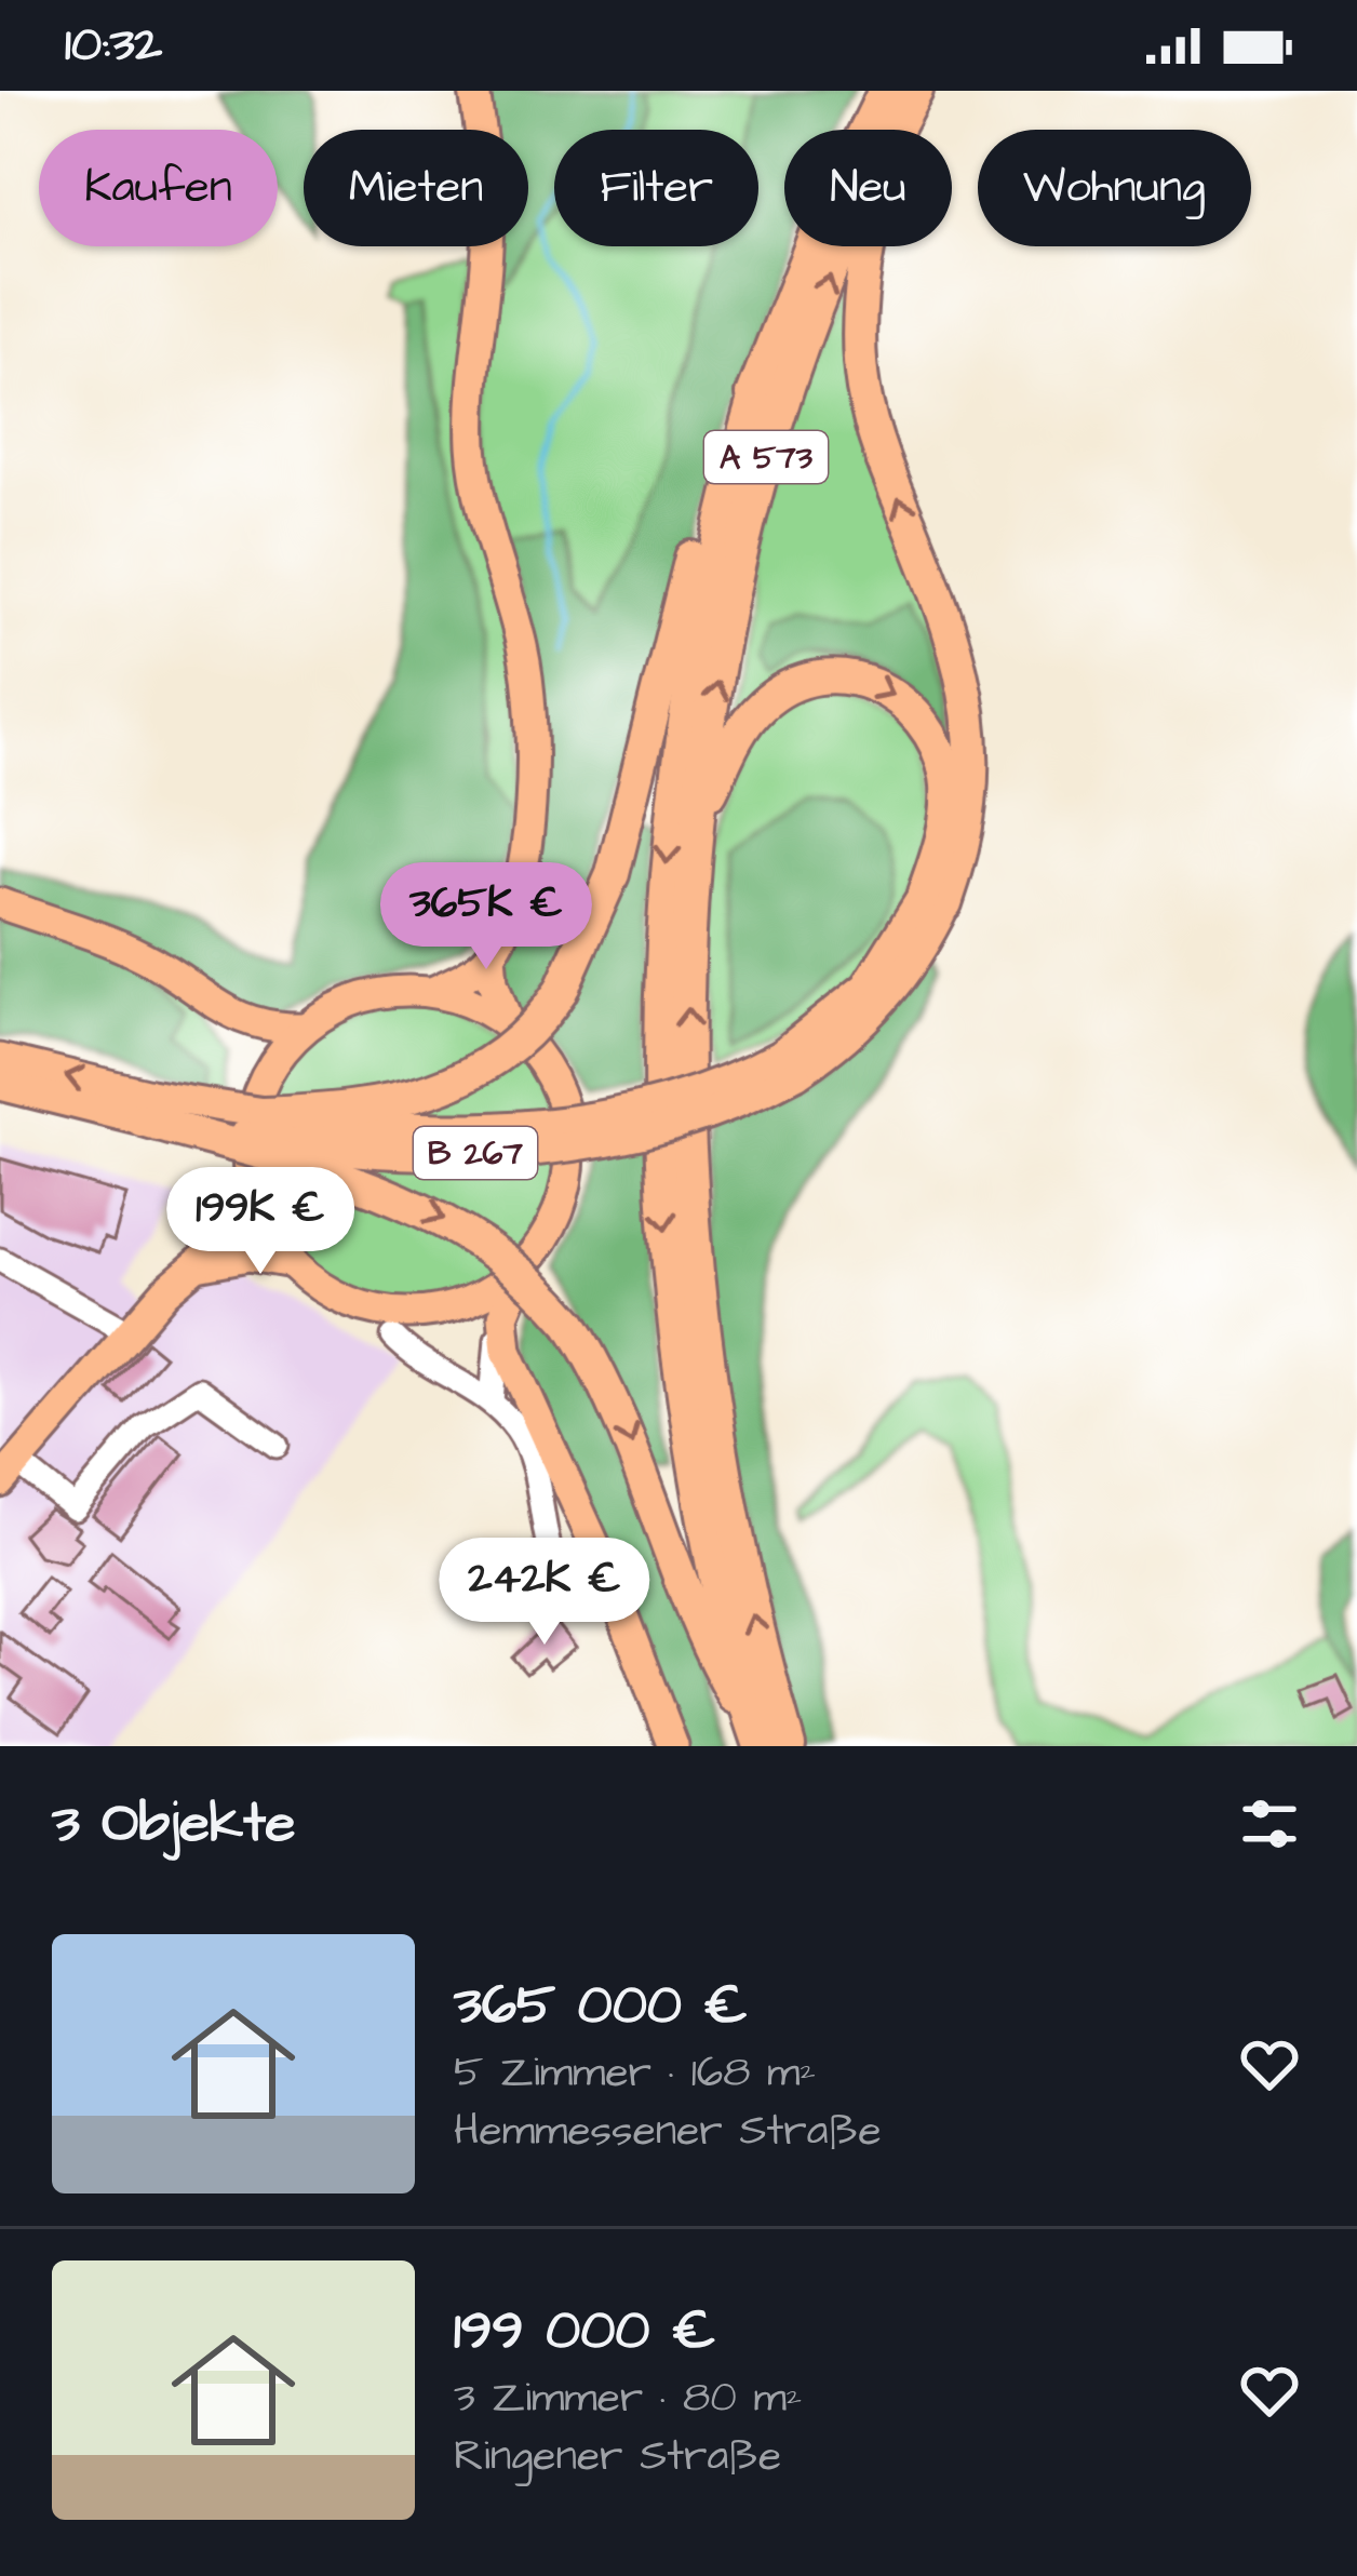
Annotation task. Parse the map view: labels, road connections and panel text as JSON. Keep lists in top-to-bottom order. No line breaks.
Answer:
{"streets":{"highway":["A 573"],"main road":["B 267"]},"crossings":[["A 573","B 267"]],"page":{"status":"10:32","chip":["Kaufen","Mieten","Filter","Neu","Wohnung"],"price":["365K €","199K €","242K €"],"heading":"3 Objekte","list":[{"name":"365 000 €","note":"5 Zimmer · 168 m² · Hemmessener Straße"},{"name":"199 000 €","note":"3 Zimmer · 80 m² · Ringener Straße"}]}}
